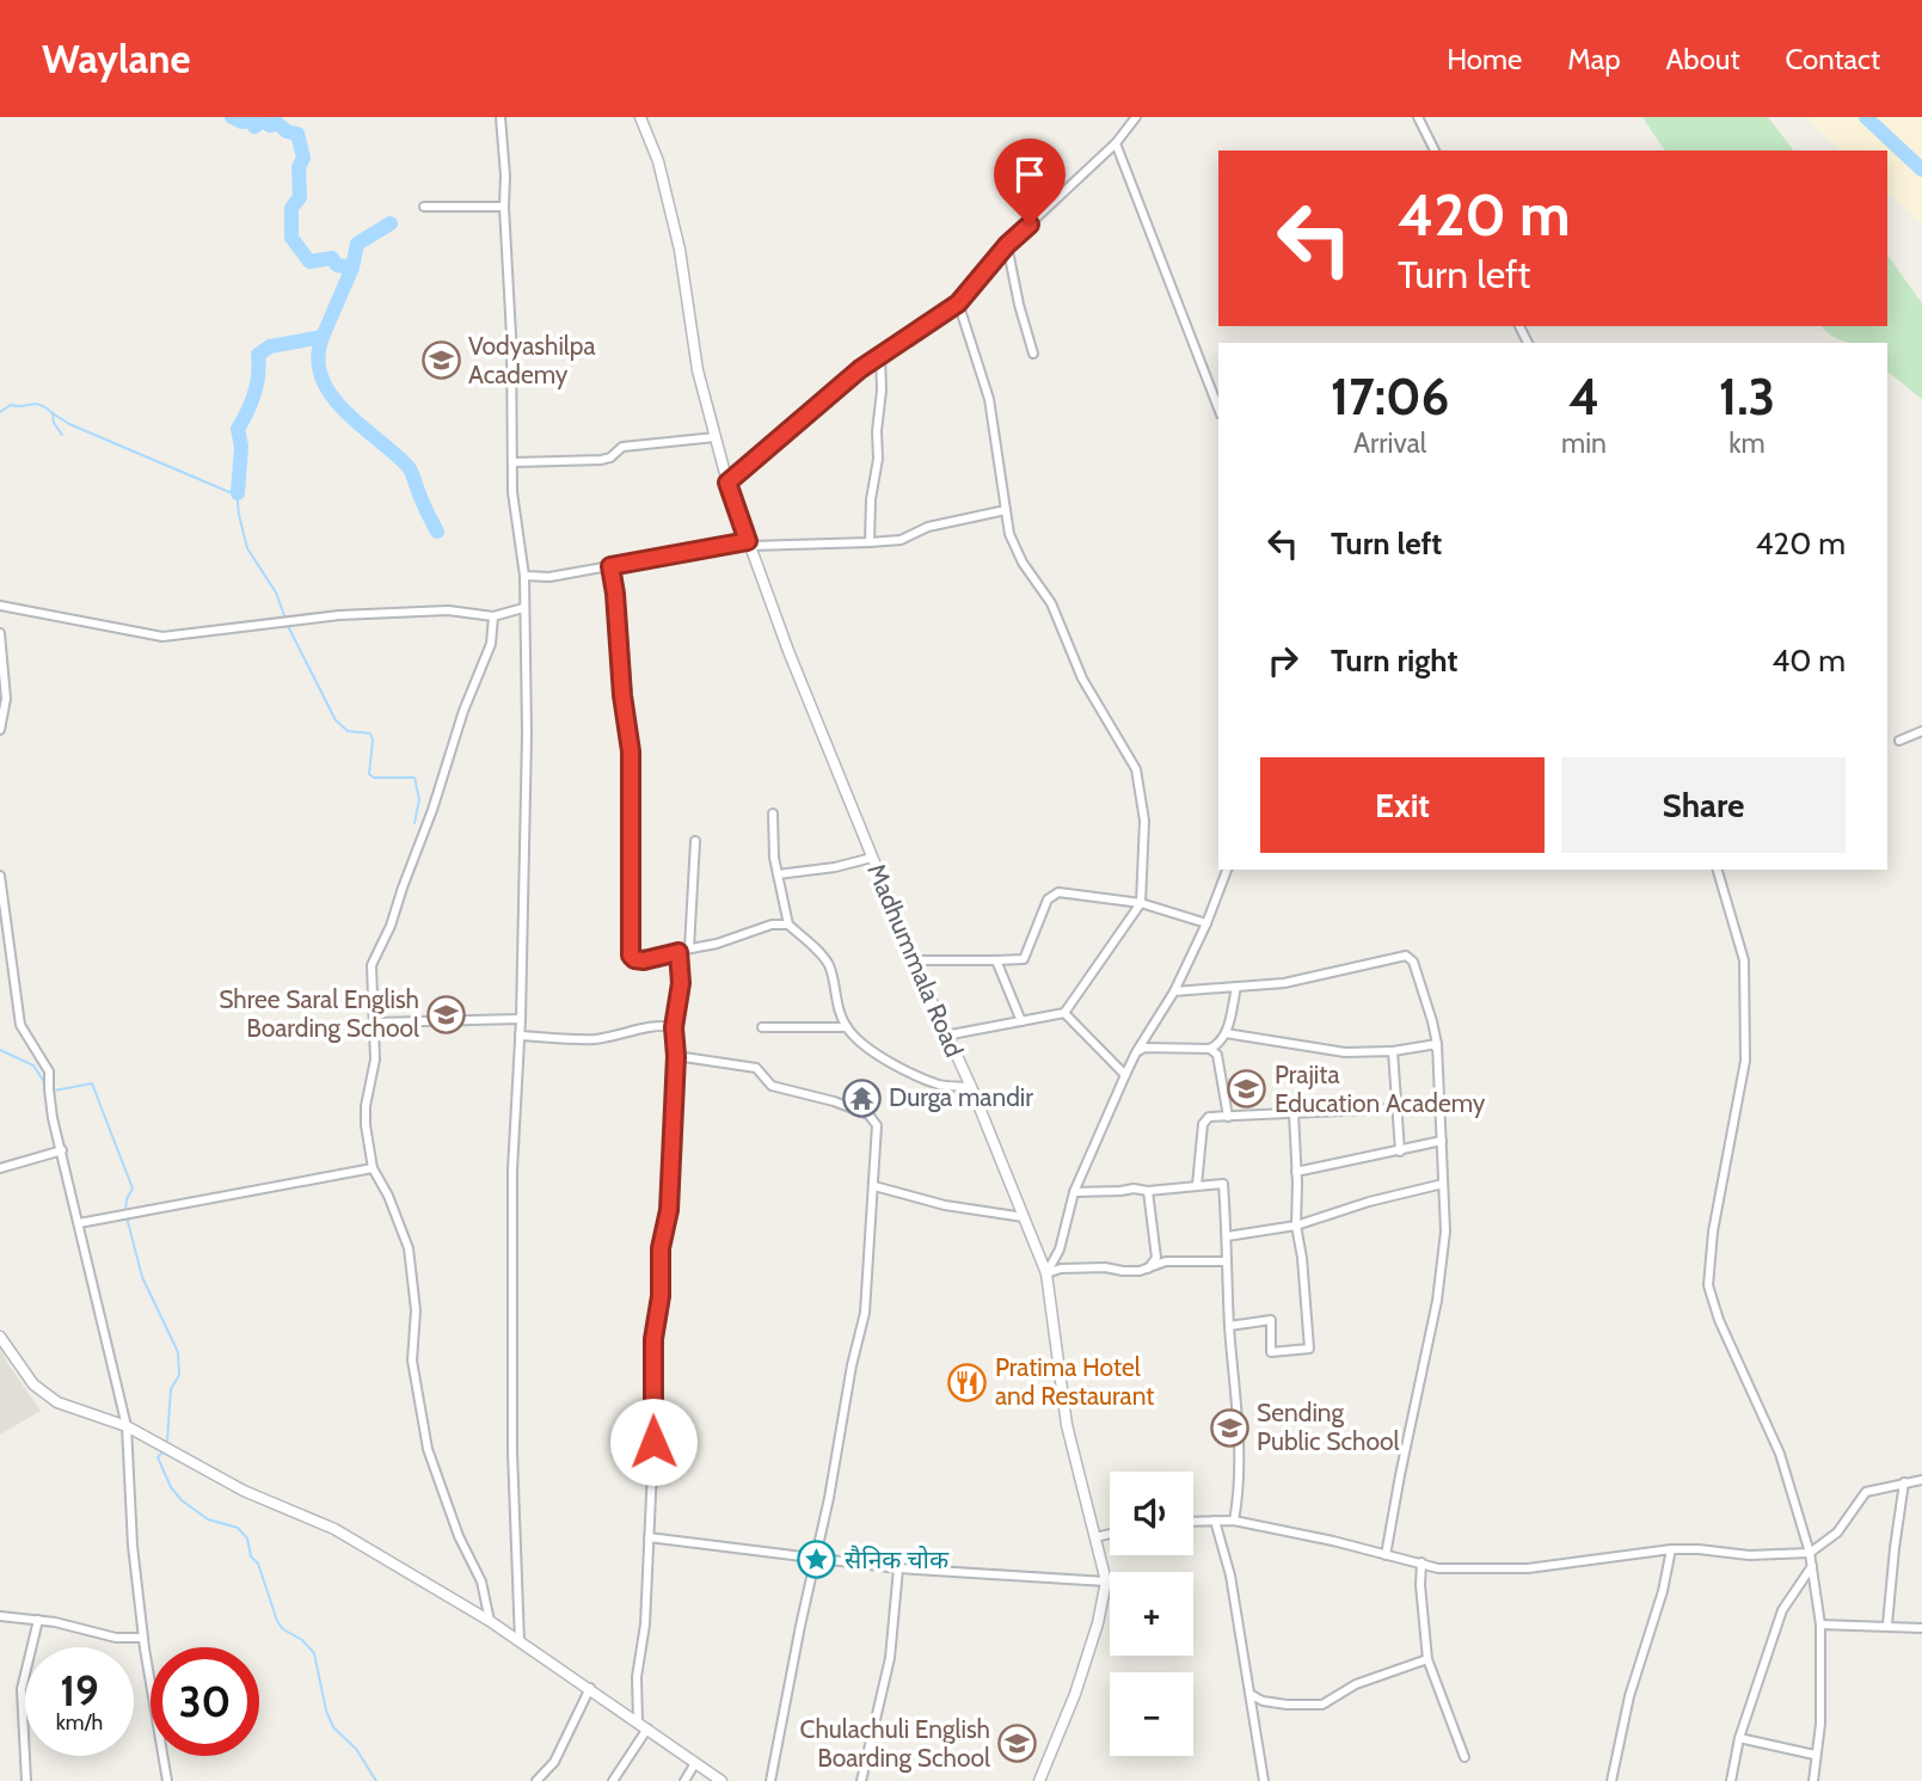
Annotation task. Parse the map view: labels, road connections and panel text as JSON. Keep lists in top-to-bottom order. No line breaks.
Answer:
{"streets":{"street":["Madhummala Road"]},"places":{"school or university":["Vodyashilpa Academy","Shree Saral English Boarding School","Prajita Education Academy","Sending Public School","Chulachuli English Boarding School"],"temple":["Durga mandir"],"restaurant":["Pratima Hotel and Restaurant"],"place":["सैनिक चोक"]},"page":{"header":"Waylane","nav":["Home","Map","About","Contact"],"turn":["420 m","Turn left"],"eta":["17:06","Arrival","4","min","1.3","km"],"list":[{"name":"Turn left","value":"420 m"},{"name":"Turn right","value":"40 m"}],"buttons":["Exit","Share"],"map_buttons":["+","−"],"speed":"19 km/h","limit":"30"}}
